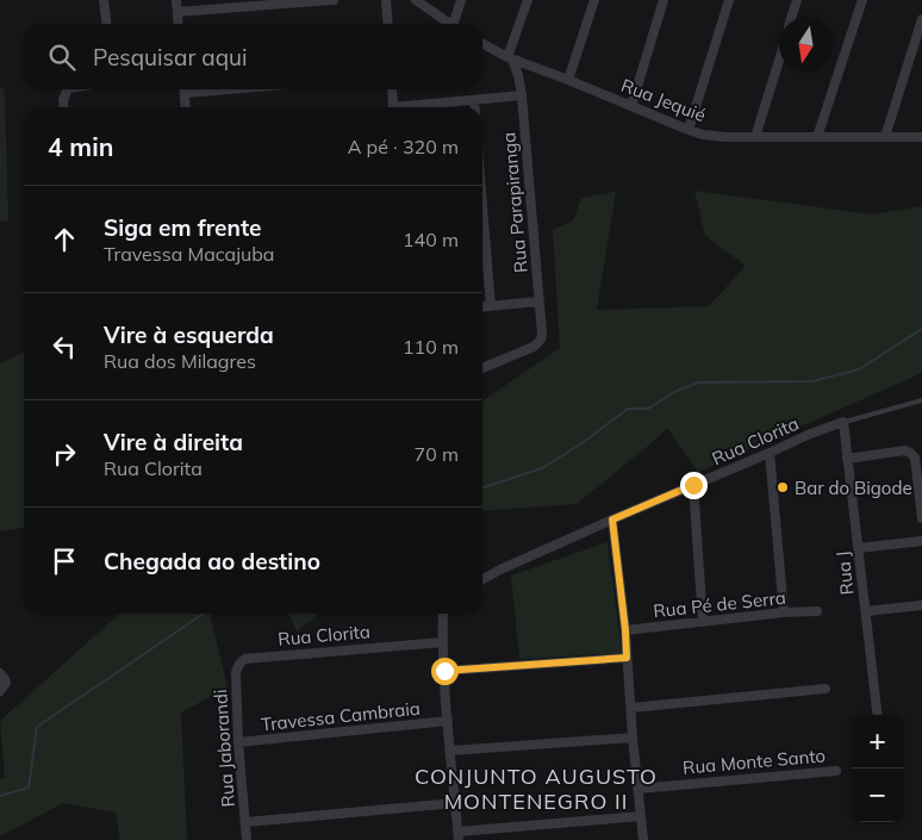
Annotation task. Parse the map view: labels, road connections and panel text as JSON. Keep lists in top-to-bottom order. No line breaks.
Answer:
{"streets":{"street":["Rua Jequié","Rua Parapiranga","Rua Clorita","Rua J","Rua Pé de Serra","Travessa Cambraia","Rua Jaborandi","Rua Monte Santo"]},"crossings":[["Rua Jequié","Rua Parapiranga"],["Rua Clorita","Rua J"],["Rua Clorita","Rua Jaborandi"],["Travessa Cambraia","Rua Jaborandi"]],"districts":["CONJUNTO AUGUSTO MONTENEGRO II"],"places":["Bar do Bigode"],"north":"bottom","page":{"search":"Pesquisar aqui","heading":["4 min","A pé · 320 m"],"list":[["Siga em frente","Travessa Macajuba","140 m"],["Vire à esquerda","Rua dos Milagres","110 m"],["Vire à direita","Rua Clorita","70 m"],"Chegada ao destino"],"map_buttons":["+","−"]}}
